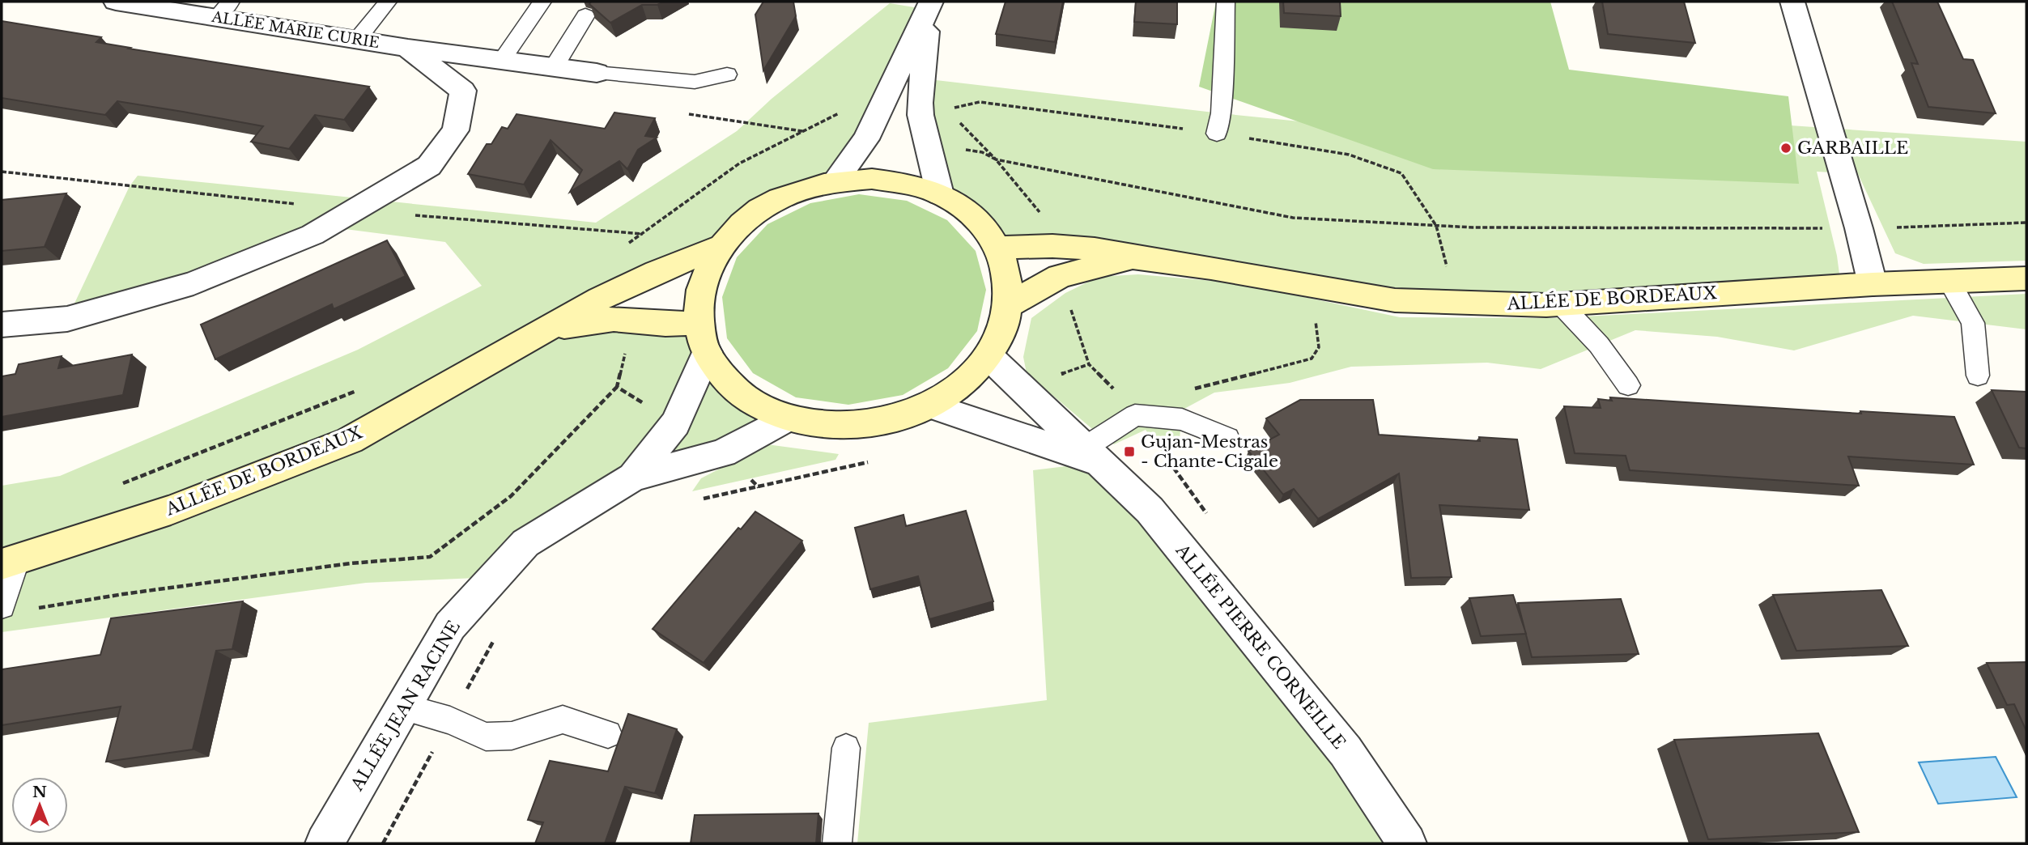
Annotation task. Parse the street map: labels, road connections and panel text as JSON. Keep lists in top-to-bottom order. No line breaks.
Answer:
{"streets":{"main road":["ALLÉE DE BORDEAUX"],"street":["ALLÉE MARIE CURIE","ALLÉE PIERRE CORNEILLE","ALLÉE JEAN RACINE"]},"places":{"other":["GARBAILLE"],"transit":["Gujan-Mestras - Chante-Cigale"]},"north":"top"}
